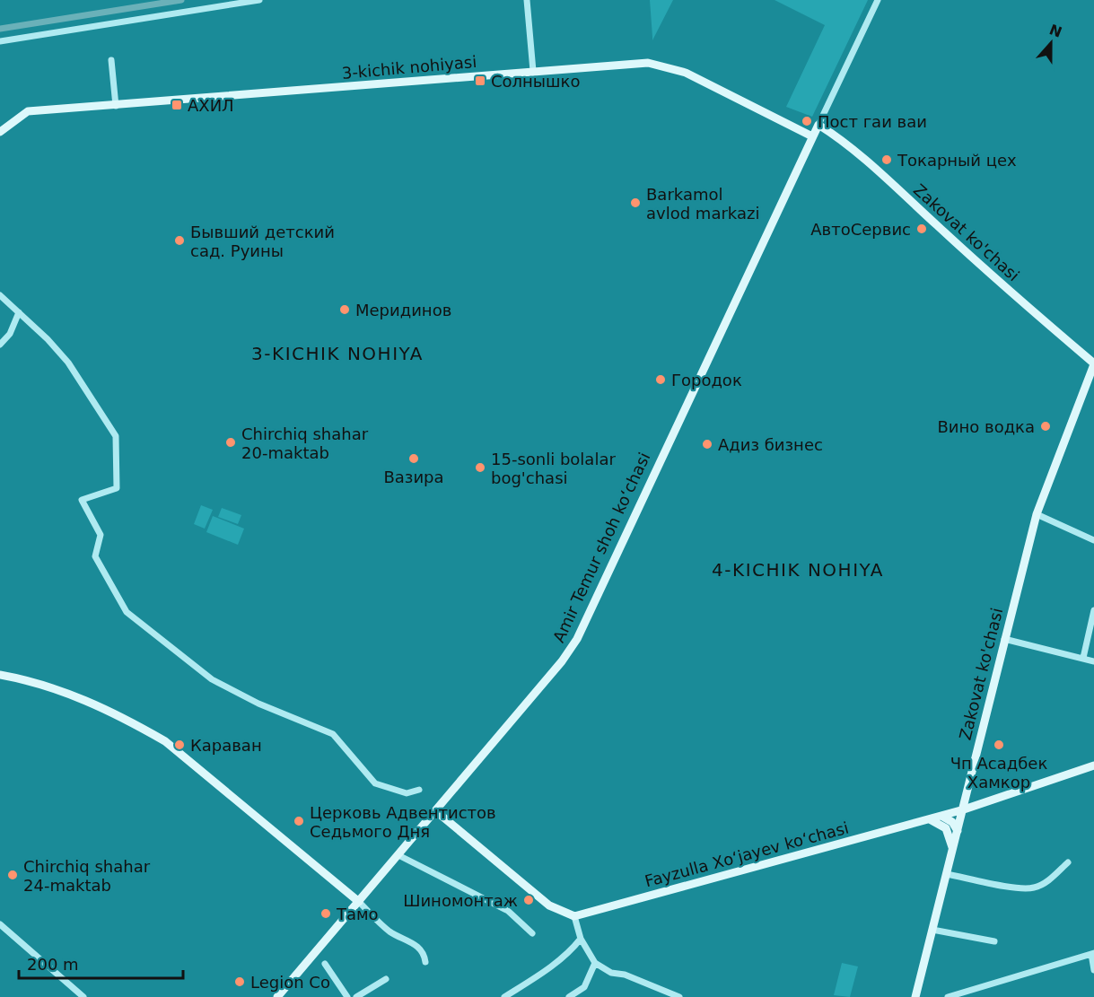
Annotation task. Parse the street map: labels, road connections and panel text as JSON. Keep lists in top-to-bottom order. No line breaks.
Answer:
{"streets":{"main road":["3-kichik nohiyasi","Zakovat ko'chasi","Amir Temur shoh ko‘chasi","Fayzulla Xo‘jayev ko‘chasi"]},"crossings":[["3-kichik nohiyasi","Amir Temur shoh ko‘chasi"],["Zakovat ko'chasi","Amir Temur shoh ko‘chasi"],["Zakovat ko'chasi","Fayzulla Xo‘jayev ko‘chasi"]],"districts":["3-KICHIK NOHIYA","4-KICHIK NOHIYA"],"places":{"transit":["Солнышко","АХИЛ"],"other":["Пост гаи ваи","Токарный цех","Barkamol avlod markazi","АвтоСервис","Бывший детский сад. Руины","Меридинов","Городок","Вино водка","Chirchiq shahar 20-maktab","Адиз бизнес","Вазира","15-sonli bolalar bog'chasi","Караван","Чп Асадбек Хамкор","Церковь Адвентистов Седьмого Дня","Chirchiq shahar 24-maktab","Шиномонтаж","Тамо","Legion Co"]},"scale_bar":"200 m","north":"top"}
